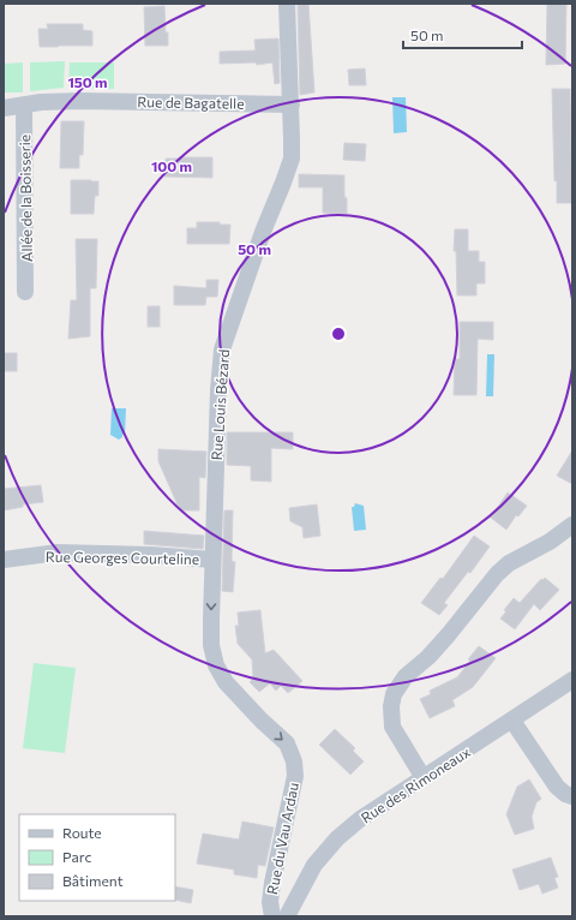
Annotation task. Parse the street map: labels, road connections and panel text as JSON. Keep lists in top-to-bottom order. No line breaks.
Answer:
{"streets":{"street":["Rue de Bagatelle","Allée de la Boisserie","Rue Louis Bézard","Rue Georges Courteline","Rue des Rimoneaux","Rue du Vau Ardau"]},"crossings":[["Rue de Bagatelle","Allée de la Boisserie"],["Rue de Bagatelle","Rue Louis Bézard"],["Rue Louis Bézard","Rue Georges Courteline"],["Rue Louis Bézard","Rue du Vau Ardau"],["Rue Georges Courteline","Rue du Vau Ardau"]],"one_way":["Rue du Vau Ardau"],"legend":["Route","Parc","Bâtiment"],"scale_bar":"50 m","rings":["150 m","100 m","50 m"]}
